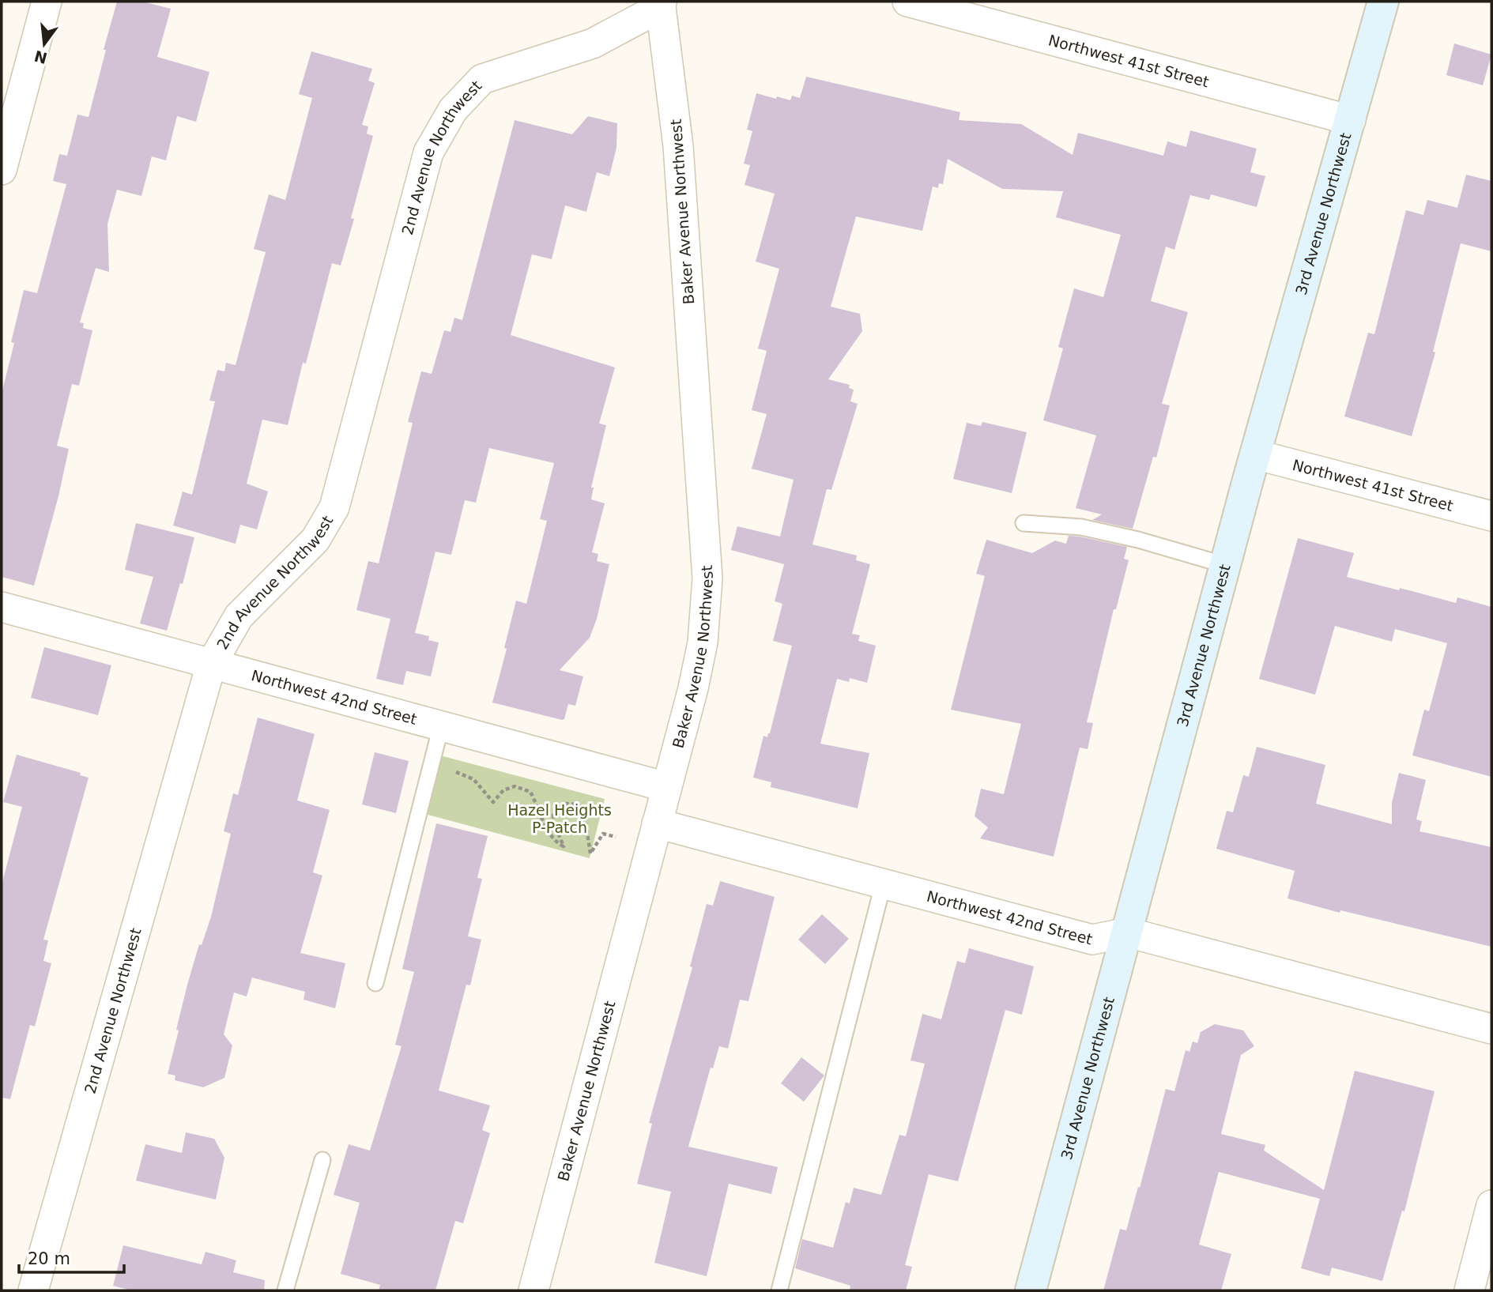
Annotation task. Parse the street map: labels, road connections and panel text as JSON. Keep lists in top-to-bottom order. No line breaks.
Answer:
{"streets":{"street":["Northwest 41st Street","2nd Avenue Northwest","Baker Avenue Northwest","3rd Avenue Northwest","Northwest 42nd Street"]},"crossings":[["Northwest 41st Street","3rd Avenue Northwest"],["2nd Avenue Northwest","Baker Avenue Northwest"],["2nd Avenue Northwest","Northwest 42nd Street"],["Baker Avenue Northwest","Northwest 42nd Street"],["3rd Avenue Northwest","Northwest 42nd Street"]],"parks":["Hazel Heights P-Patch"],"scale_bar":"20 m","north":"bottom"}
